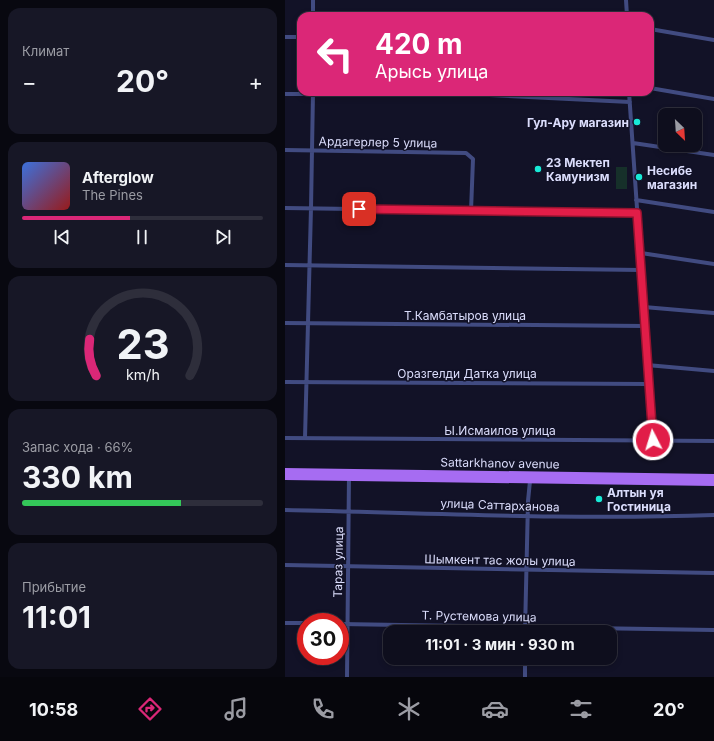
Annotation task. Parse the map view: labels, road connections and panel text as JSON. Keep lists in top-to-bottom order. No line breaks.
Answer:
{"streets":{"main road":["Sattarkhanov avenue"],"street":["Ардагерлер 5 улица","Т.Камбатыров улица","Оразгелди Датка улица","Ы.Исмаилов улица","улица Саттарханова","Шымкент тас жолы улица","Тараз улица","Т. Рустемова улица"]},"crossings":[["Sattarkhanov avenue","Тараз улица"],["улица Саттарханова","Тараз улица"],["Шымкент тас жолы улица","Тараз улица"]],"places":["Гул-Ару магазин","23 Мектеп Камунизм","Несибе магазин","Алтын уя Гостиница"],"north":"bottom right","page":{"tile":["Климат",["Запас хода · 66%","330 km"],["Прибытие","11:01"]],"turn":["420 m","Арысь улица"],"heat":["−","20°","+"],"song":["Afterglow","The Pines"],"limit":"30","trip":"11:01 · 3 мин · 930 m","tabs":["10:58","20°"],"gauge":["23","km/h"]}}
